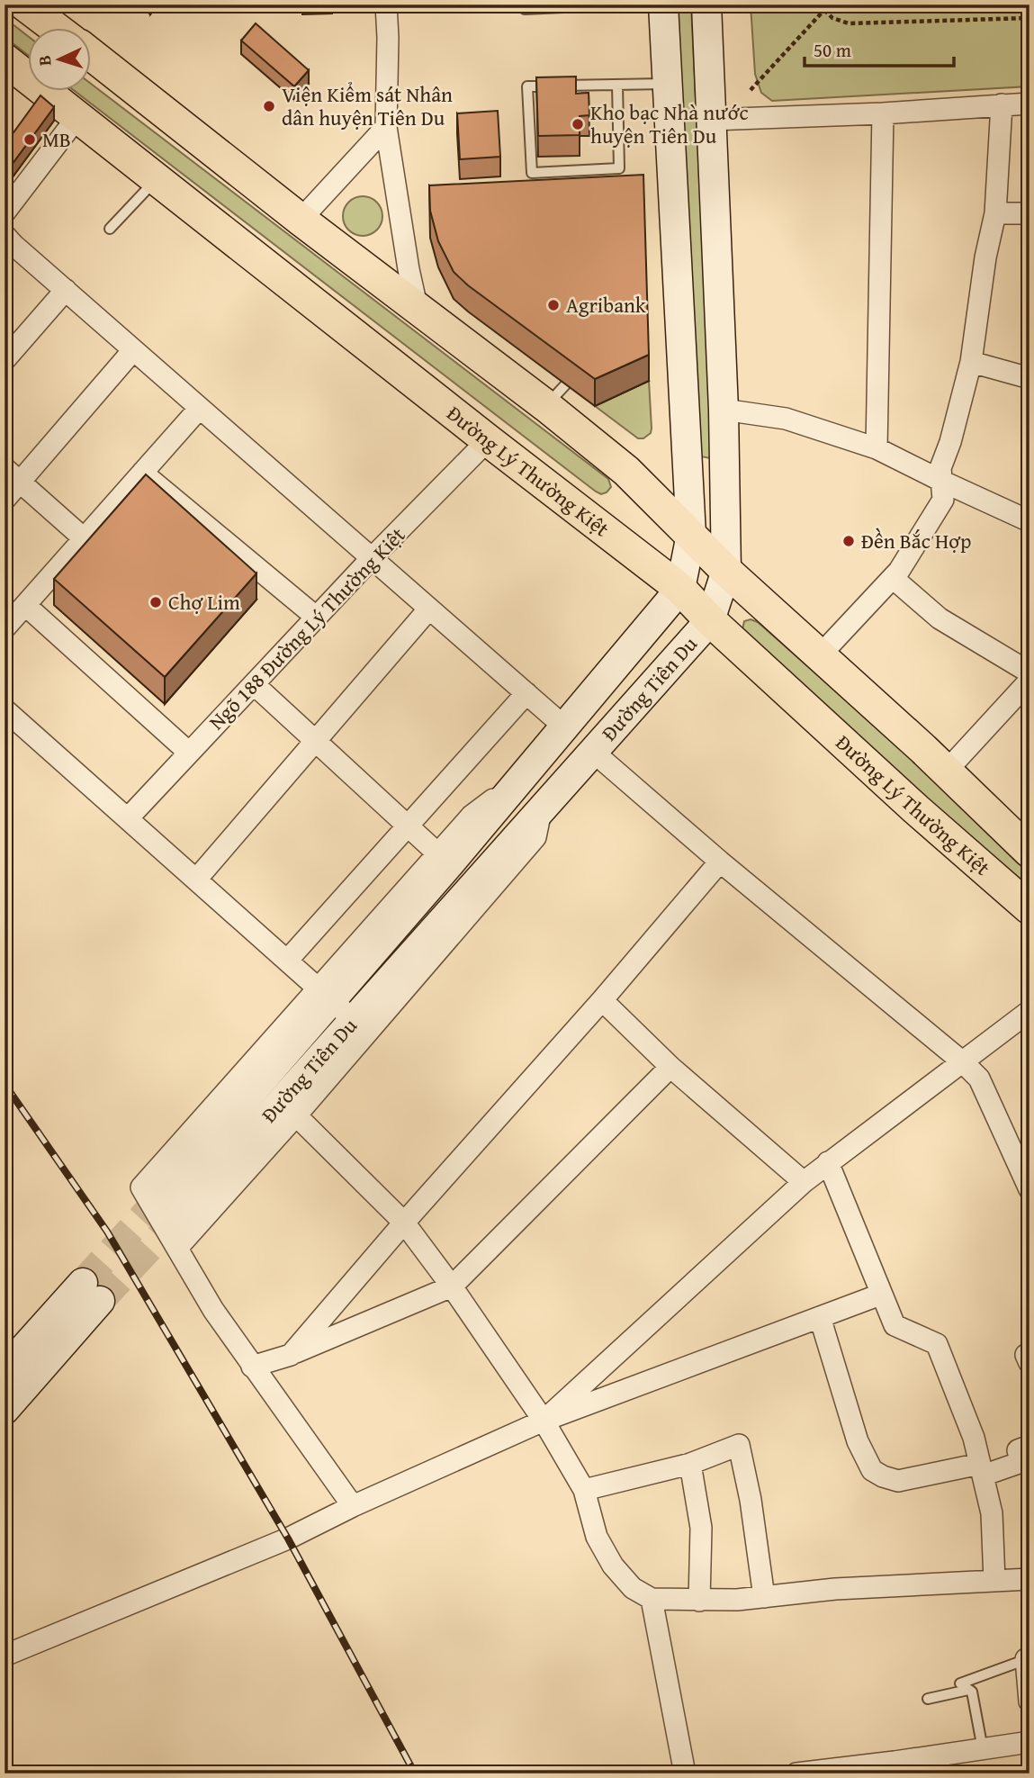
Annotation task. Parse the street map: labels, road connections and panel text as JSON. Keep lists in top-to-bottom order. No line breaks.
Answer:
{"streets":{"main road":["Đường Lý Thường Kiệt","Đường Tiên Du"],"street":["Ngõ 188 Đường Lý Thường Kiệt"]},"crossings":[["Đường Lý Thường Kiệt","Ngõ 188 Đường Lý Thường Kiệt"],["Đường Lý Thường Kiệt","Đường Tiên Du"]],"places":["Viện Kiểm sát Nhân dân huyện Tiên Du","Kho bạc Nhà nước huyện Tiên Du","MB","Agribank","Đền Bắc Hợp","Chợ Lim"],"scale_bar":"50 m","north":"left"}
